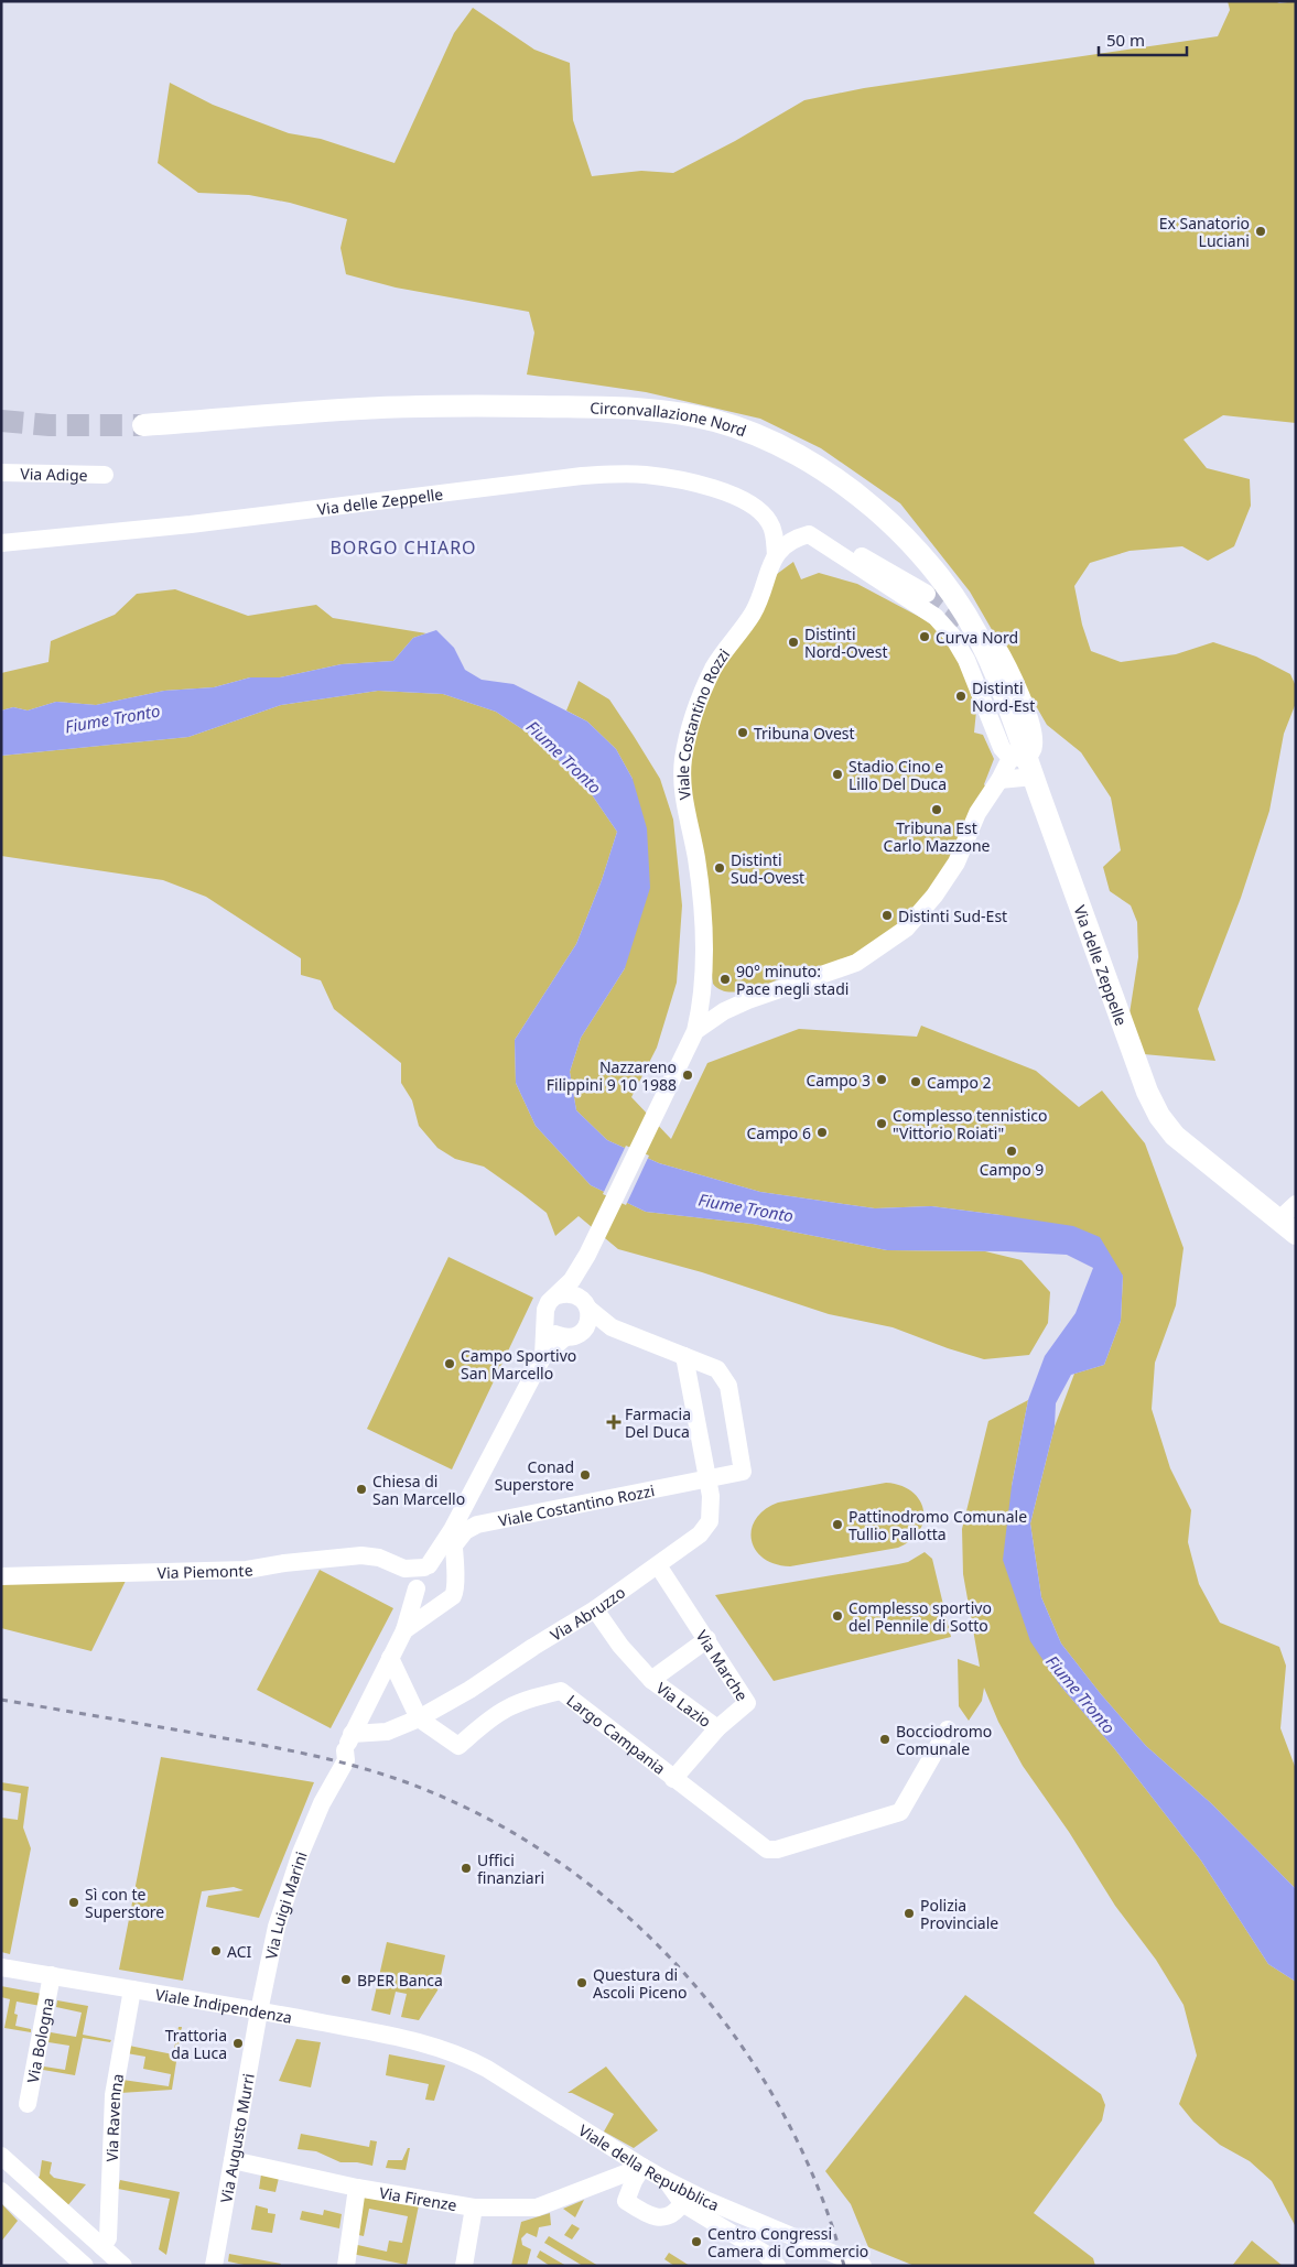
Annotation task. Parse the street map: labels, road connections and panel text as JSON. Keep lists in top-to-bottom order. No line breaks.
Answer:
{"streets":{"main road":["Circonvallazione Nord","Via delle Zeppelle"],"street":["Via Adige","Viale Costantino Rozzi","Via Piemonte","Via Abruzzo","Via Marche","Via Lazio","Largo Campania","Via Luigi Marini","Viale Indipendenza","Via Bologna","Via Ravenna","Via Augusto Murri","Viale della Repubblica","Via Firenze"]},"crossings":[["Circonvallazione Nord","Via delle Zeppelle"],["Circonvallazione Nord","Viale Costantino Rozzi"],["Via delle Zeppelle","Viale Costantino Rozzi"],["Viale Costantino Rozzi","Via Piemonte"],["Viale Costantino Rozzi","Via Abruzzo"],["Viale Costantino Rozzi","Via Luigi Marini"],["Via Abruzzo","Via Marche"],["Via Abruzzo","Via Lazio"],["Via Abruzzo","Largo Campania"],["Via Marche","Via Lazio"],["Via Marche","Largo Campania"],["Via Luigi Marini","Viale Indipendenza"],["Via Luigi Marini","Via Augusto Murri"],["Viale Indipendenza","Via Bologna"],["Viale Indipendenza","Via Ravenna"],["Viale Indipendenza","Via Augusto Murri"],["Viale Indipendenza","Viale della Repubblica"],["Via Augusto Murri","Via Firenze"],["Viale della Repubblica","Via Firenze"]],"districts":["BORGO CHIARO"],"water":["Fiume Tronto"],"places":{"other":["Ex Sanatorio Luciani","Curva Nord","Distinti Nord-Ovest","Distinti Nord-Est","Tribuna Ovest","Stadio Cino e Lillo Del Duca","Tribuna Est Carlo Mazzone","Distinti Sud-Ovest","Distinti Sud-Est","90° minuto: Pace negli stadi","Nazzareno Filippini 9 10 1988","Campo 3","Campo 2","Complesso tennistico \"Vittorio Roiati\"","Campo 6","Campo 9","Campo Sportivo San Marcello","Conad Superstore","Chiesa di San Marcello","Pattinodromo Comunale Tullio Pallotta","Complesso sportivo del Pennile di Sotto","Bocciodromo Comunale","Uffici finanziari","Sì con te Superstore","Polizia Provinciale","ACI","BPER Banca","Questura di Ascoli Piceno","Trattoria da Luca","Centro Congressi Camera di Commercio"],"health":["Farmacia Del Duca"]},"scale_bar":"50 m"}
